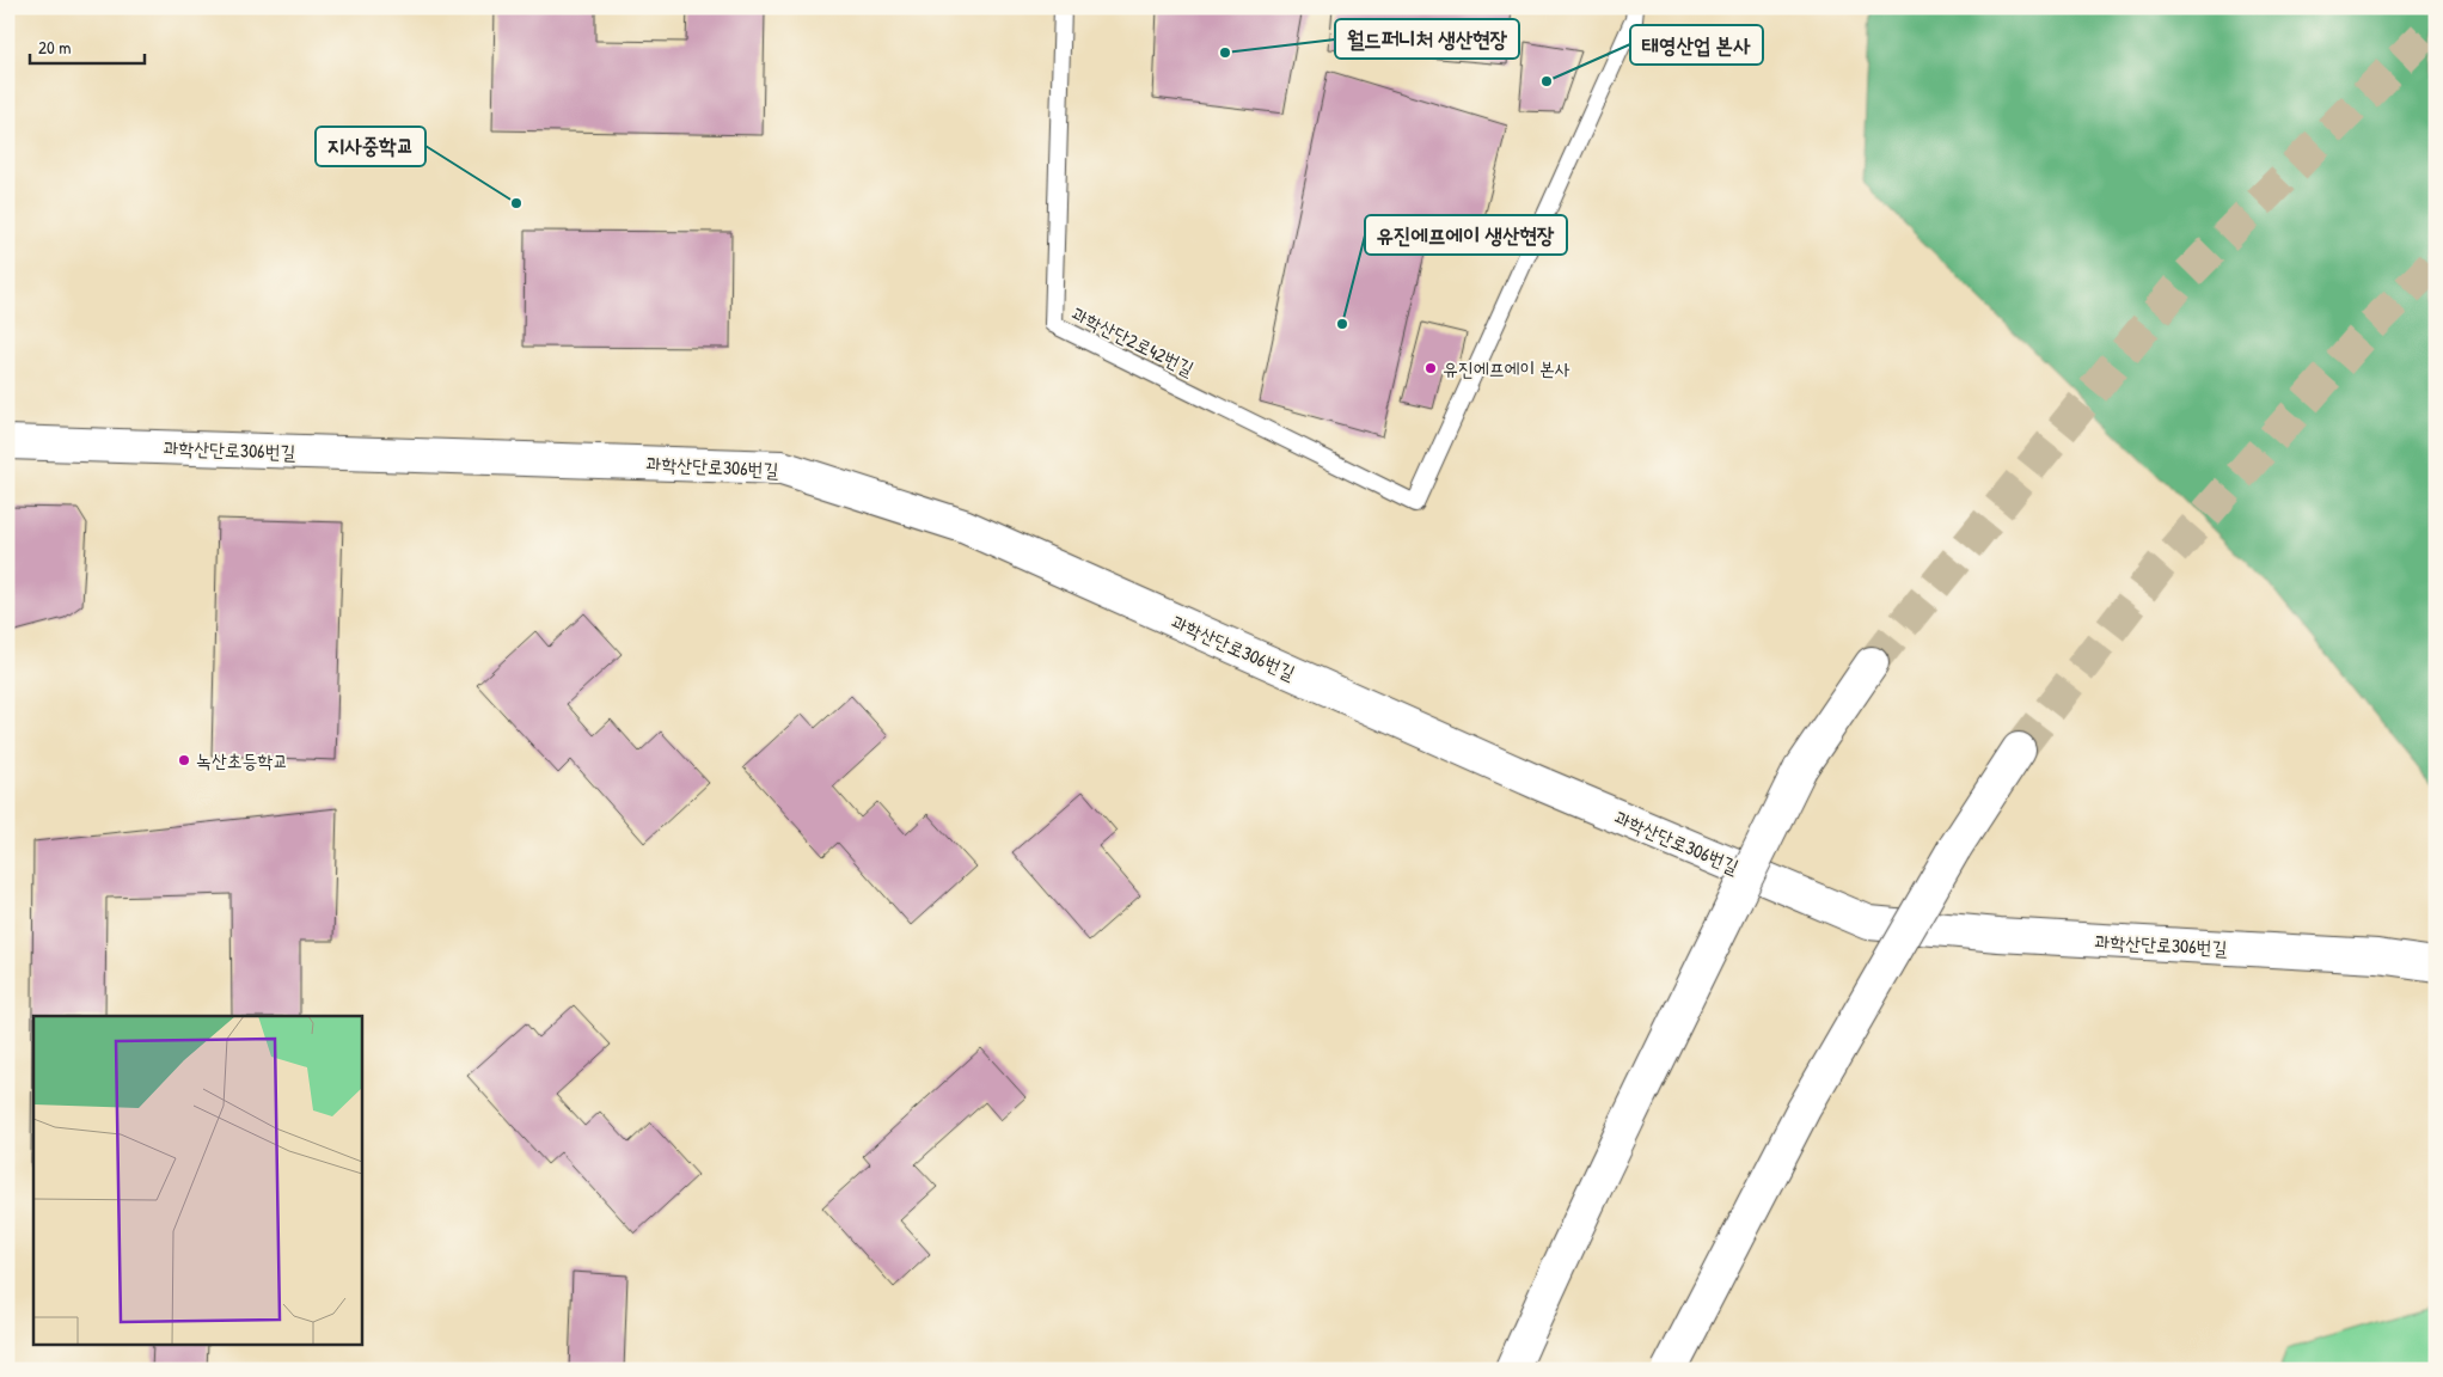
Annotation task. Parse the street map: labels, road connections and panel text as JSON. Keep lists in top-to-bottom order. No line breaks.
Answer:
{"streets":{"main road":["과학산단로306번길"],"lane":["과학산단2로42번길"]},"places":["월드퍼니처 생산현장","태영산업 본사","지사중학교","유진에프에이 생산현장","유진에프에이 본사","녹산초등학교"],"scale_bar":"20 m"}
